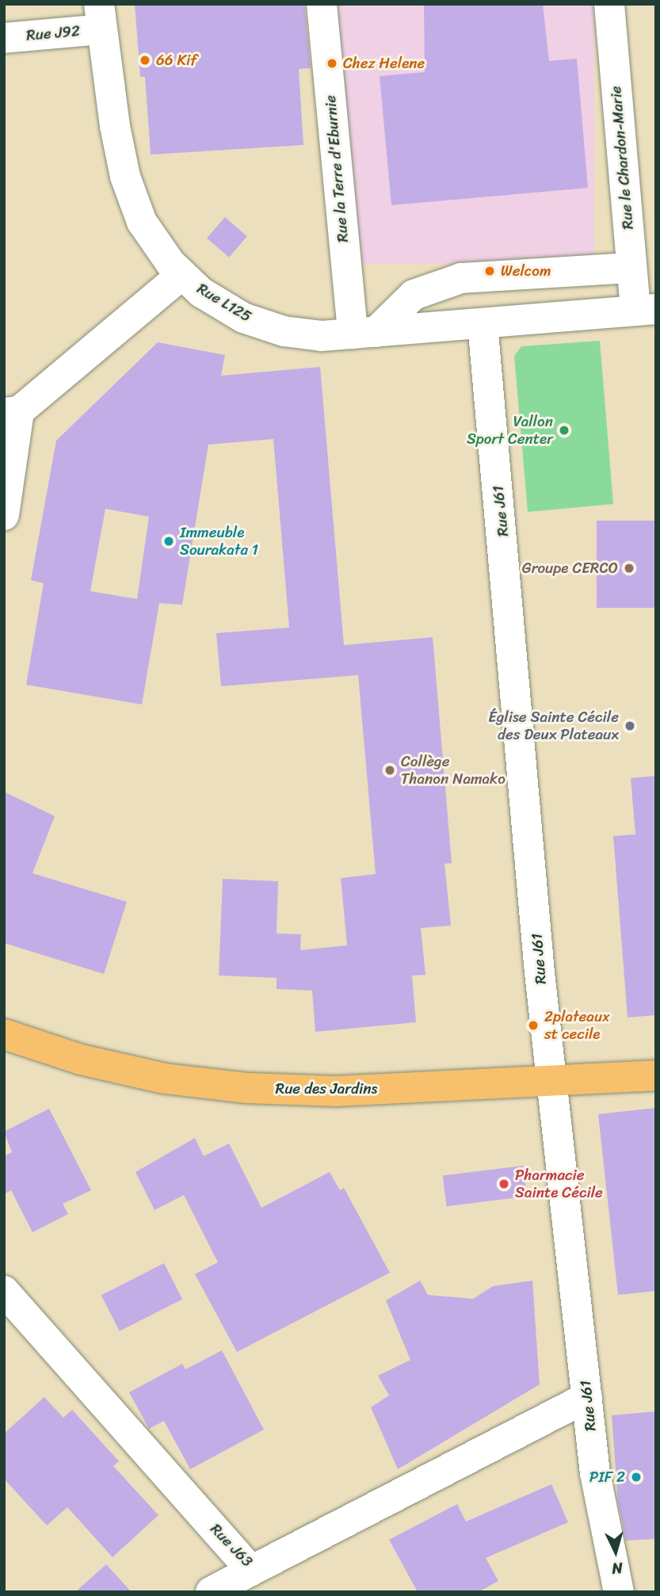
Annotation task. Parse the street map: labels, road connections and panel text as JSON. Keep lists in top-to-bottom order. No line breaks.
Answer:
{"streets":{"main road":["Rue des Jardins"],"street":["Rue J92","Rue le Chardon-Marie","Rue la Terre d'Eburnie","Rue L125","Rue J61","Rue J63"]},"crossings":[["Rue J92","Rue L125"],["Rue le Chardon-Marie","Rue L125"],["Rue la Terre d'Eburnie","Rue L125"],["Rue L125","Rue J61"],["Rue J61","Rue des Jardins"],["Rue J61","Rue J63"]],"places":["66 Kif","Chez Helene","Welcom","Vallon Sport Center","Immeuble Sourakata 1","Groupe CERCO","Église Sainte Cécile des Deux Plateaux","Collège Thanon Namako","2plateaux st cecile","Pharmacie Sainte Cécile","PIF 2"],"north":"bottom"}
